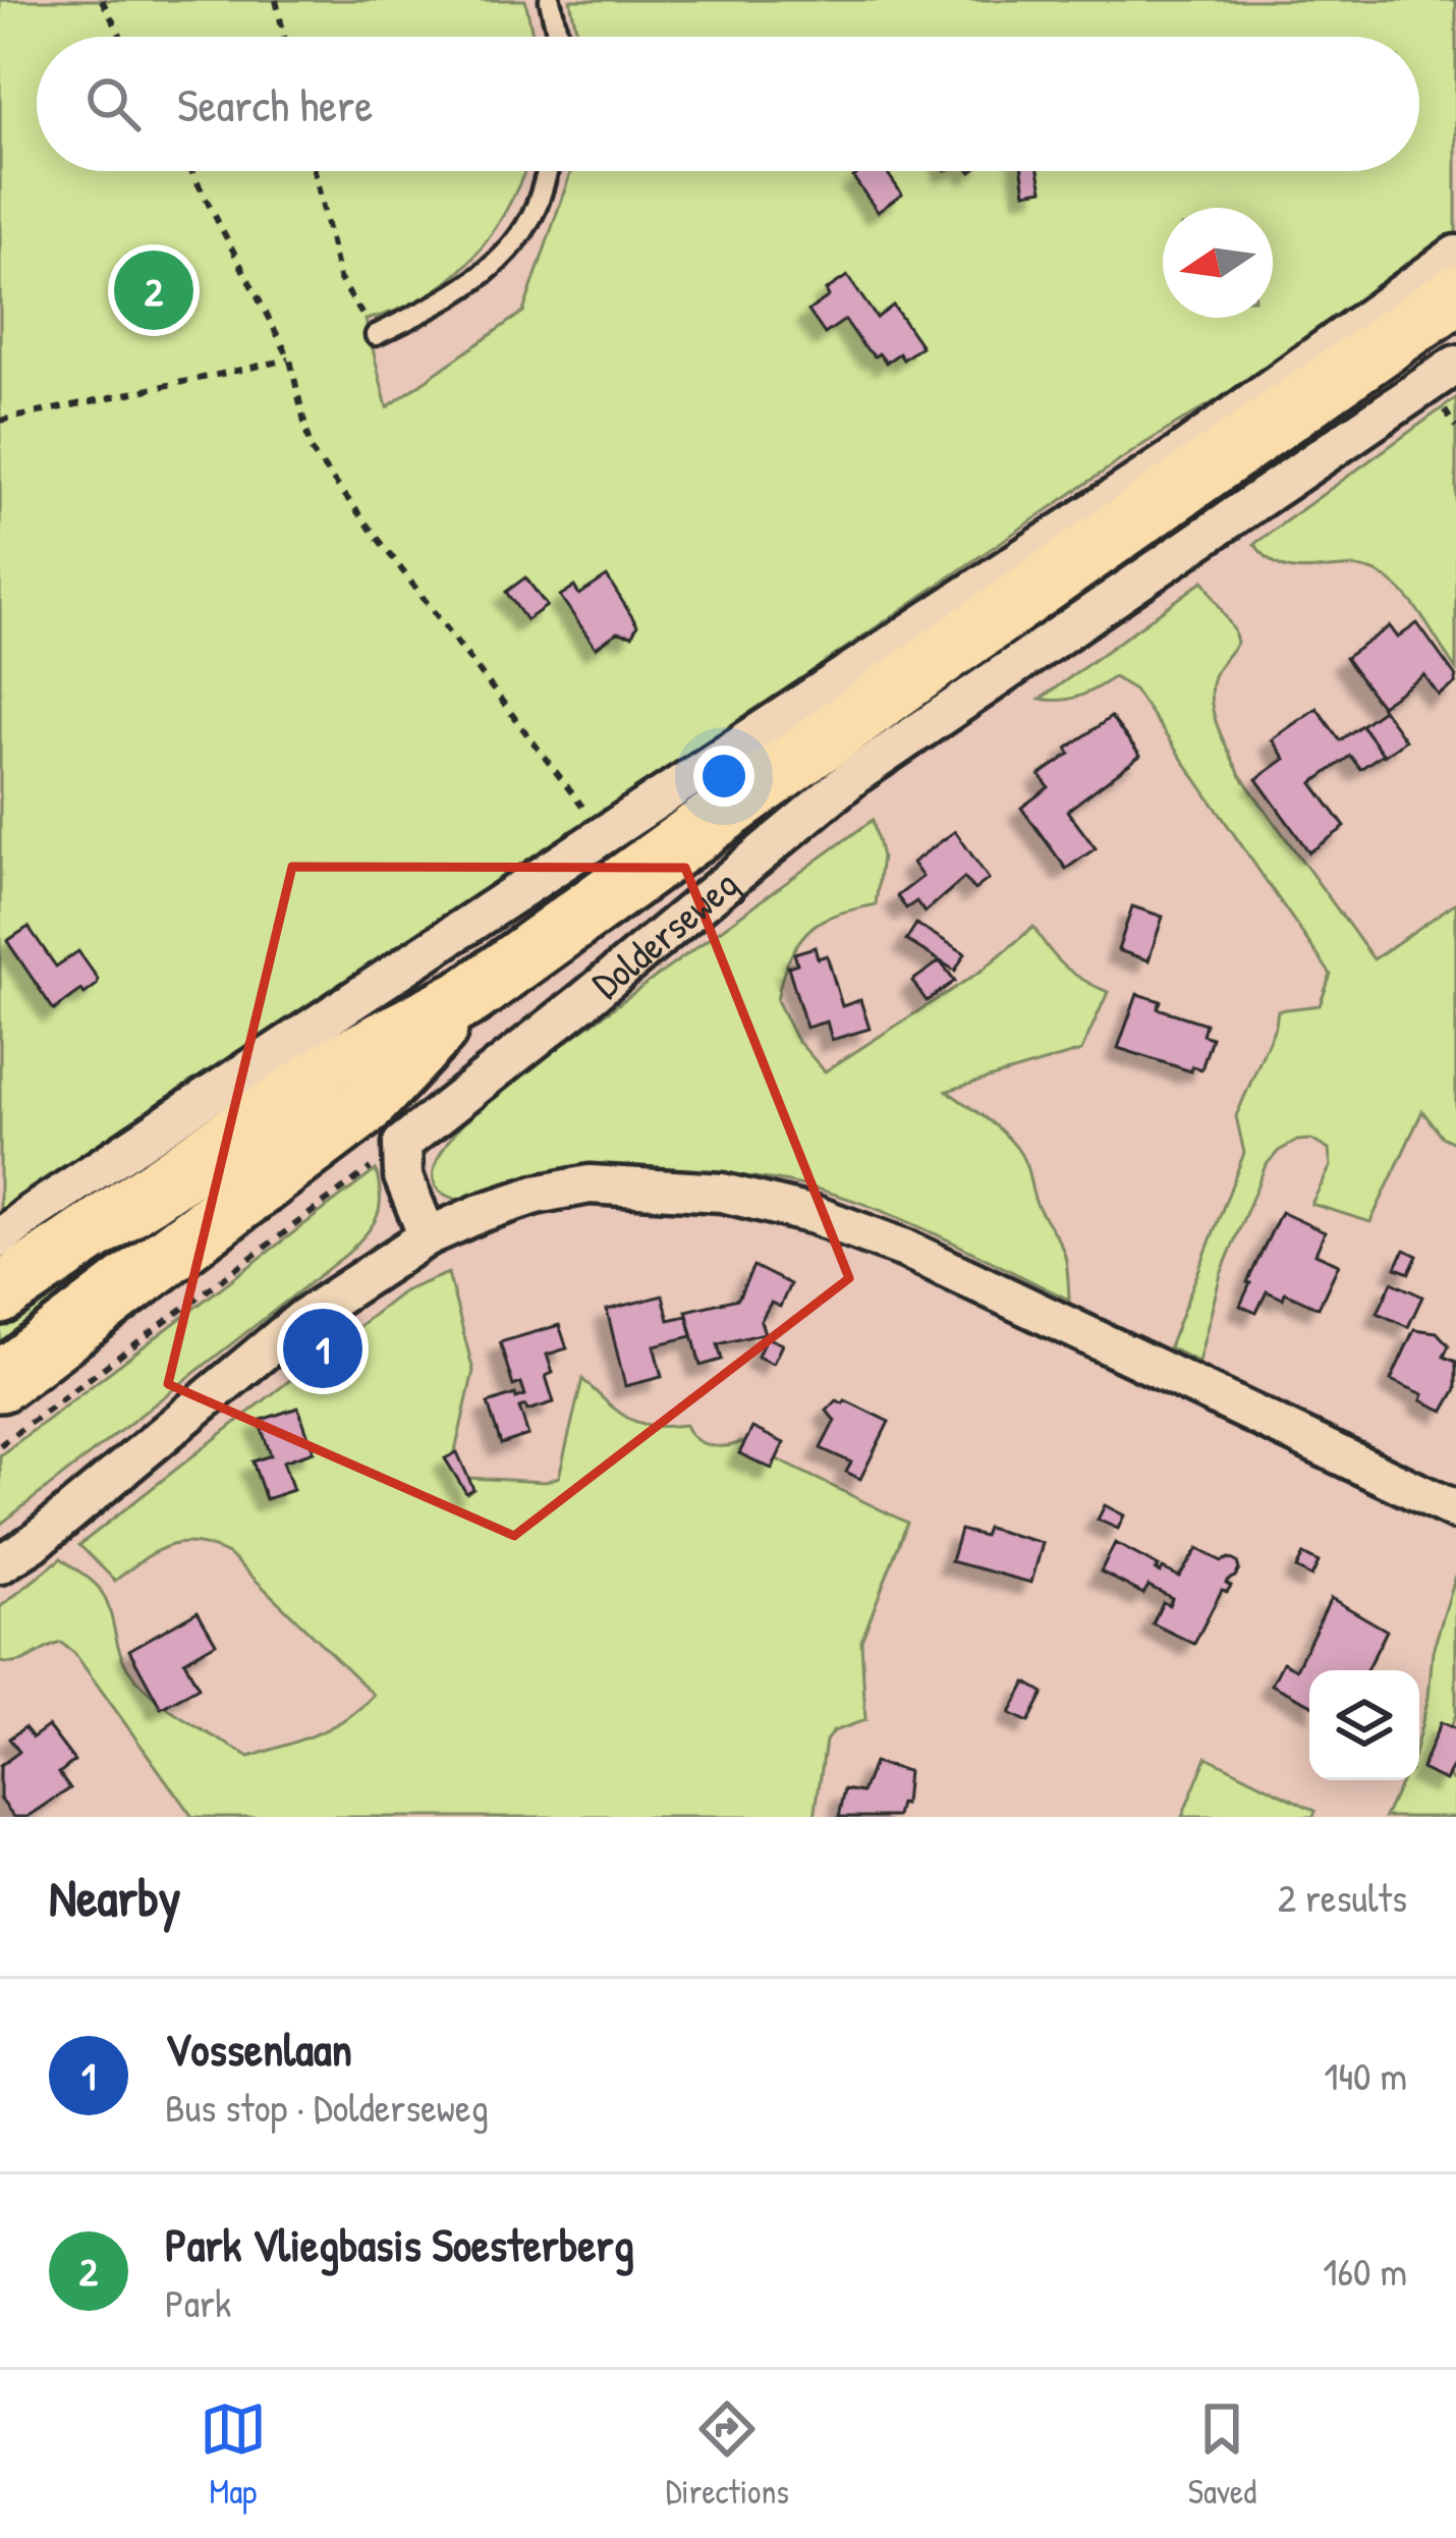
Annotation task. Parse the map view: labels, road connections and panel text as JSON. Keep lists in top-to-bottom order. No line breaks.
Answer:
{"streets":{"main road":["Dolderseweg"]},"north":"left","page":{"search":"Search here","pins":["2","1"],"heading":["Nearby","2 results"],"list":[{"mark":"1","name":"Vossenlaan","note":"Bus stop · Dolderseweg","value":"140 m"},{"mark":"2","name":"Park Vliegbasis Soesterberg","note":"Park","value":"160 m"}],"nav":["Map","Directions","Saved"]}}
